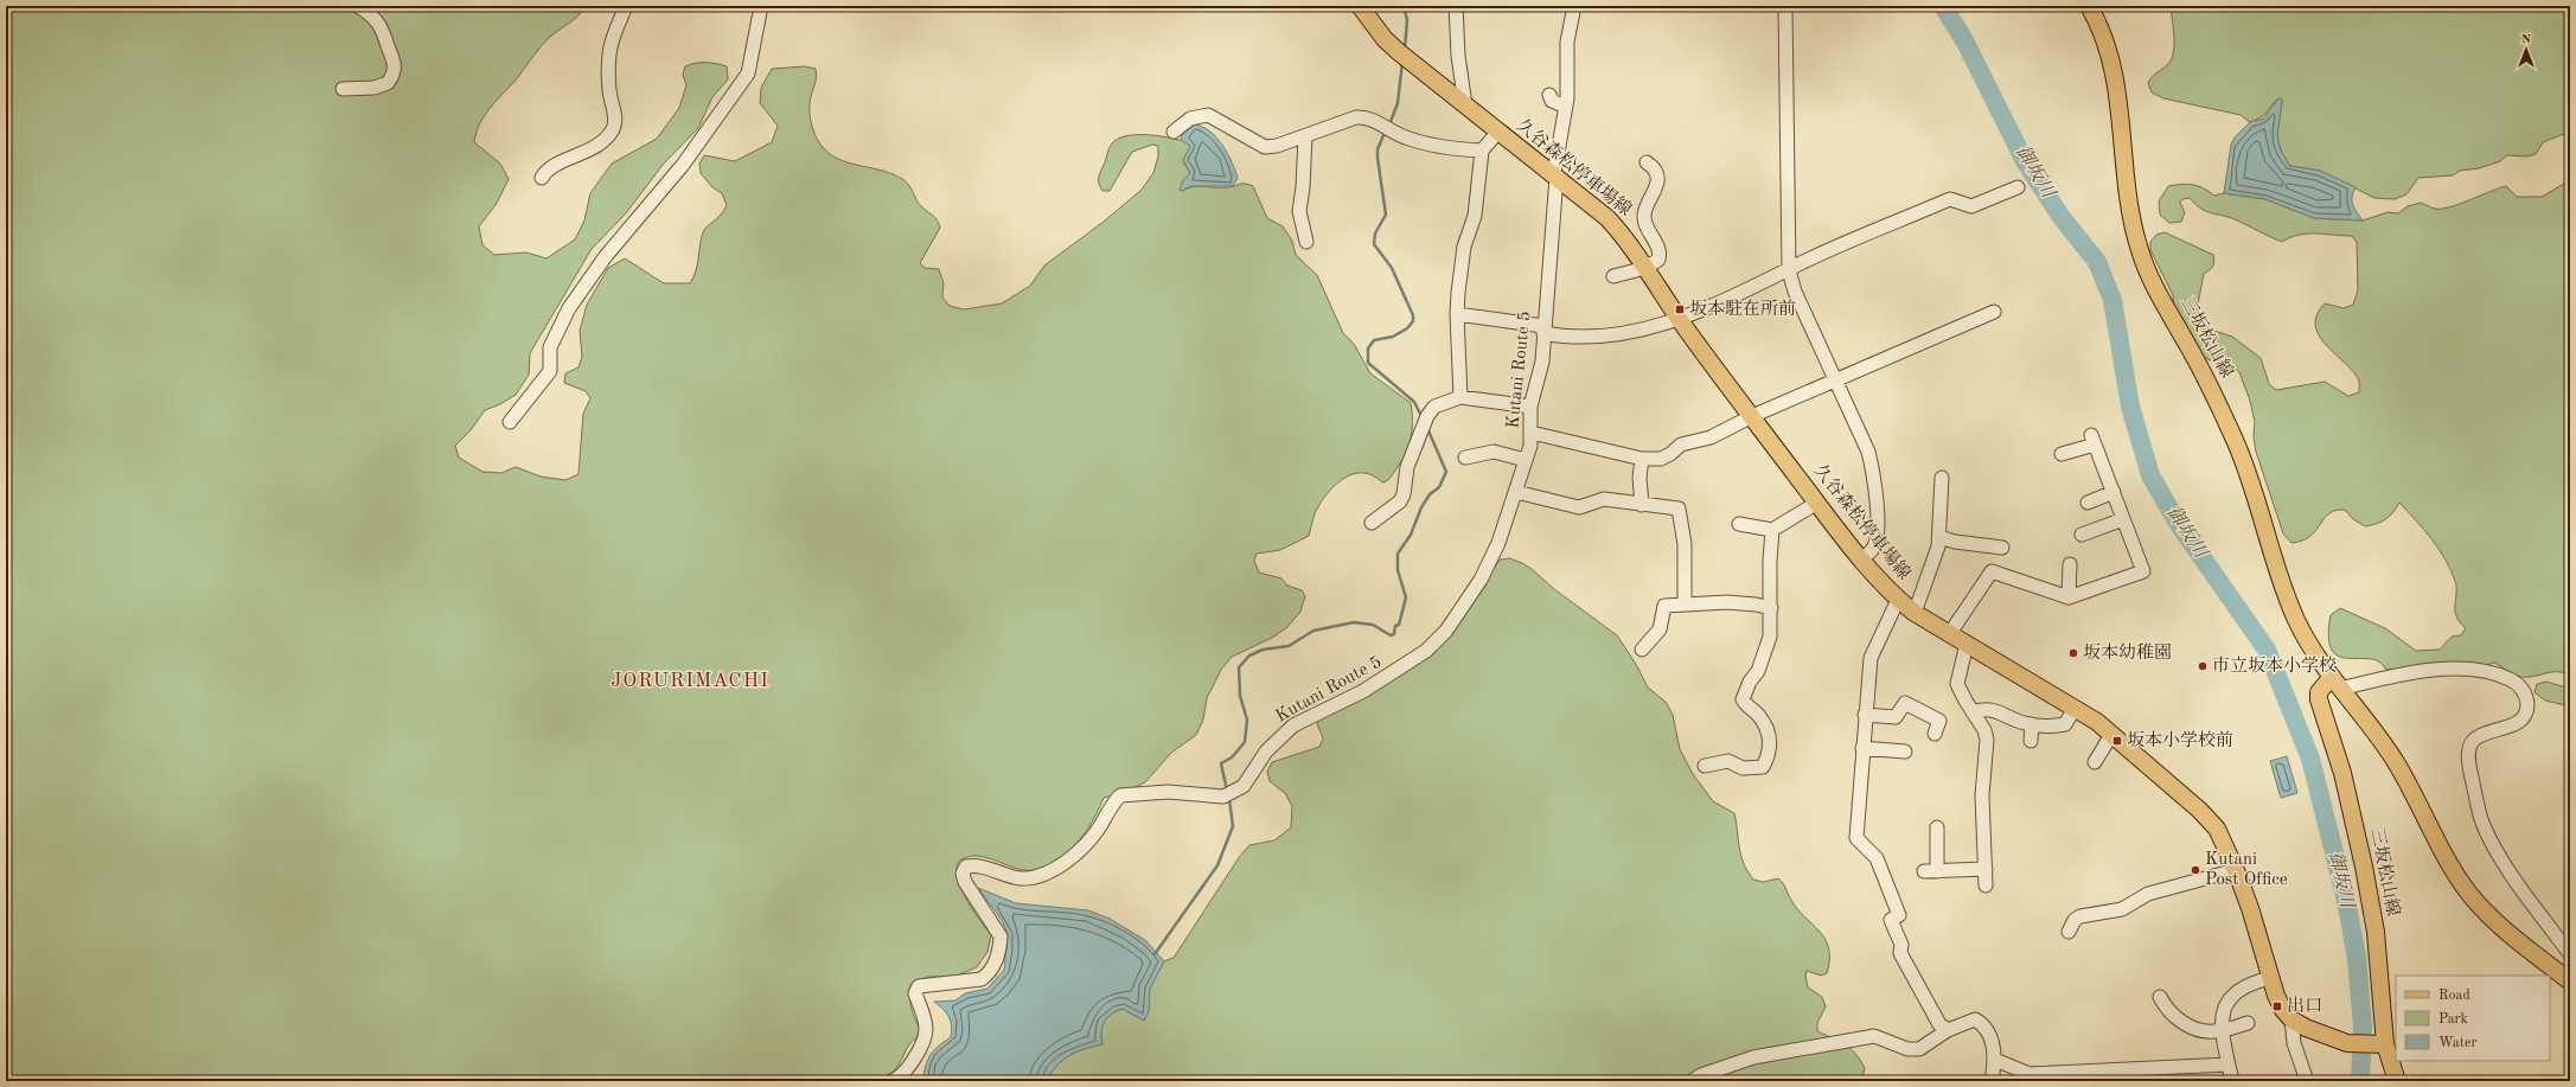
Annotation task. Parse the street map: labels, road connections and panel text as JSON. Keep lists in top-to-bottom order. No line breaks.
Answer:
{"streets":{"main road":["久谷森松停車場線","三坂松山線"],"street":["Kutani Route 5"]},"crossings":[["久谷森松停車場線","Kutani Route 5"]],"districts":["JORURIMACHI"],"water":["御坂川"],"places":{"transit":["坂本駐在所前","坂本小学校前","出口"],"other":["坂本幼稚園","市立坂本小学校","Kutani Post Office"]},"legend":["Road","Park","Water"],"north":"top"}
